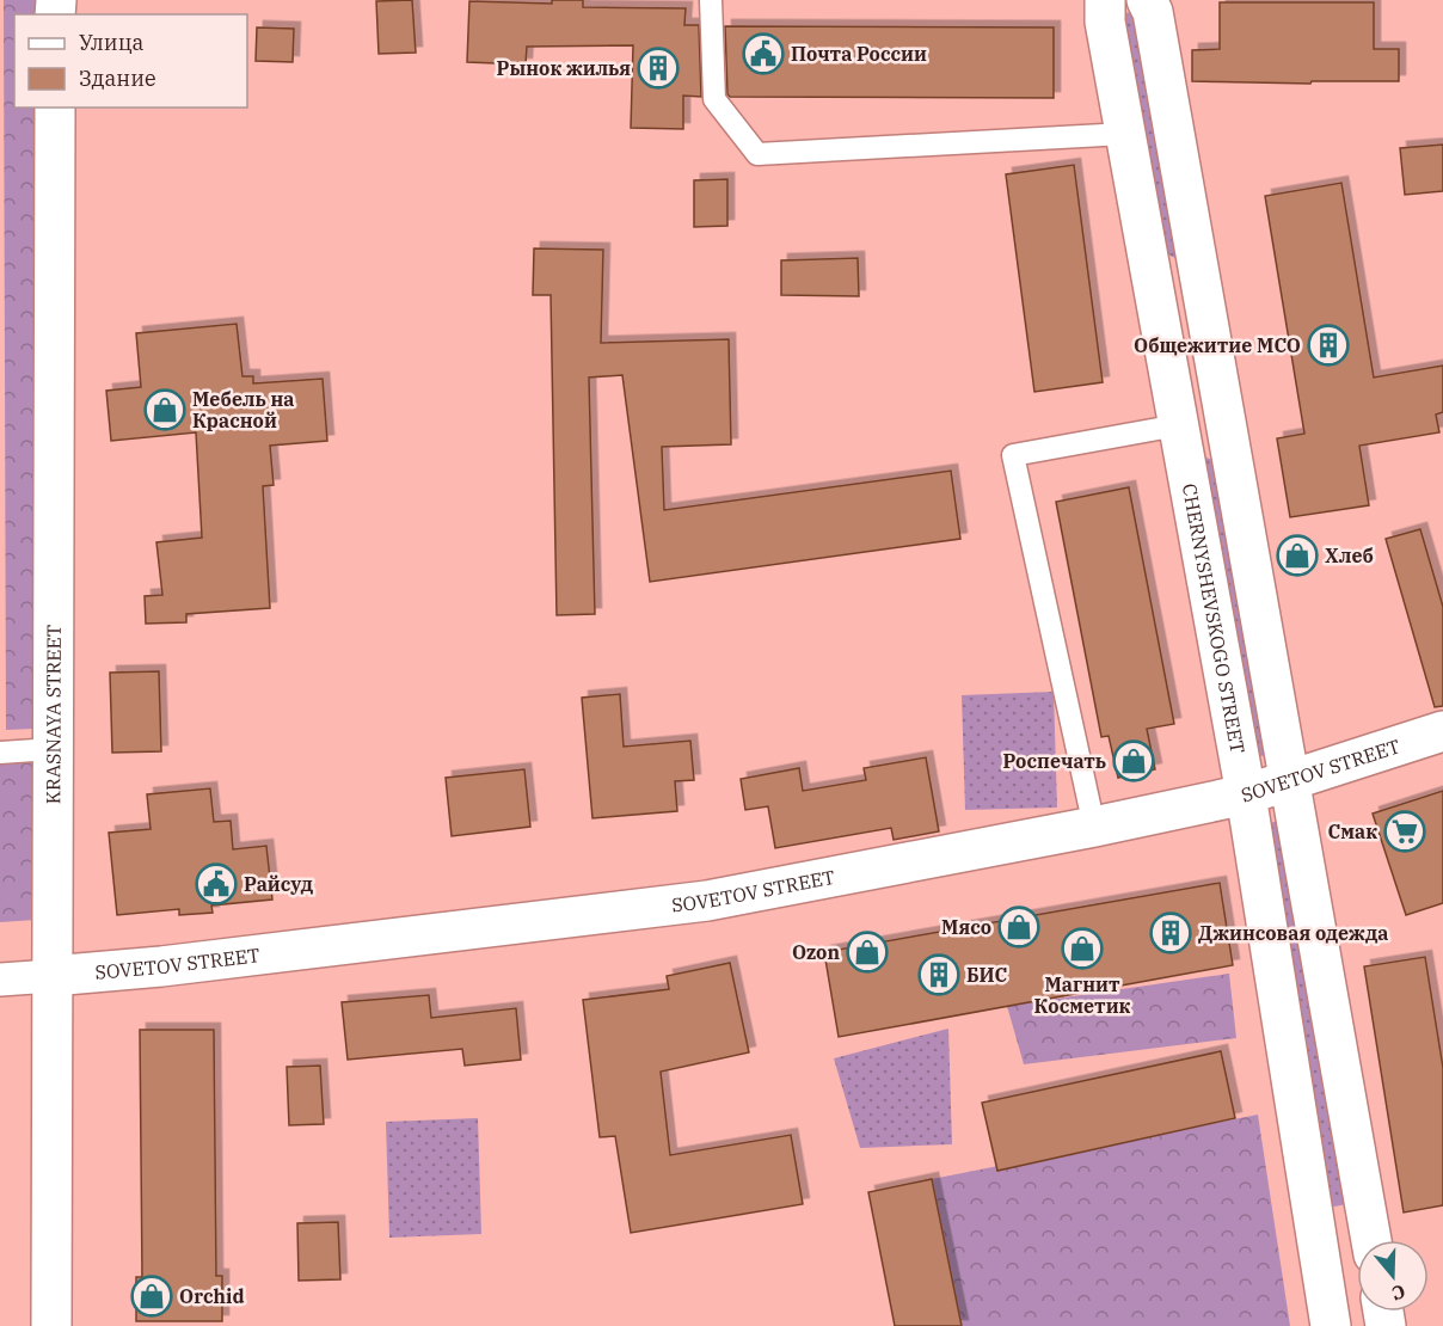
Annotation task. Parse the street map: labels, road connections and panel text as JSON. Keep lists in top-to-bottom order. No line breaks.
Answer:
{"streets":{"street":["CHERNYSHEVSKOGO STREET","KRASNAYA STREET","SOVETOV STREET"]},"crossings":[["CHERNYSHEVSKOGO STREET","SOVETOV STREET"],["KRASNAYA STREET","SOVETOV STREET"]],"places":{"public building":["Почта России","Райсуд"],"building":["Рынок жилья","Общежитие МСО","Джинсовая одежда","БИС"],"shop":["Мебель на Красной","Хлеб","Роспечать","Мясо","Магнит Косметик","Ozon","Orchid"],"supermarket":["Смак"]},"legend":["Улица","Здание"],"north":"bottom"}
